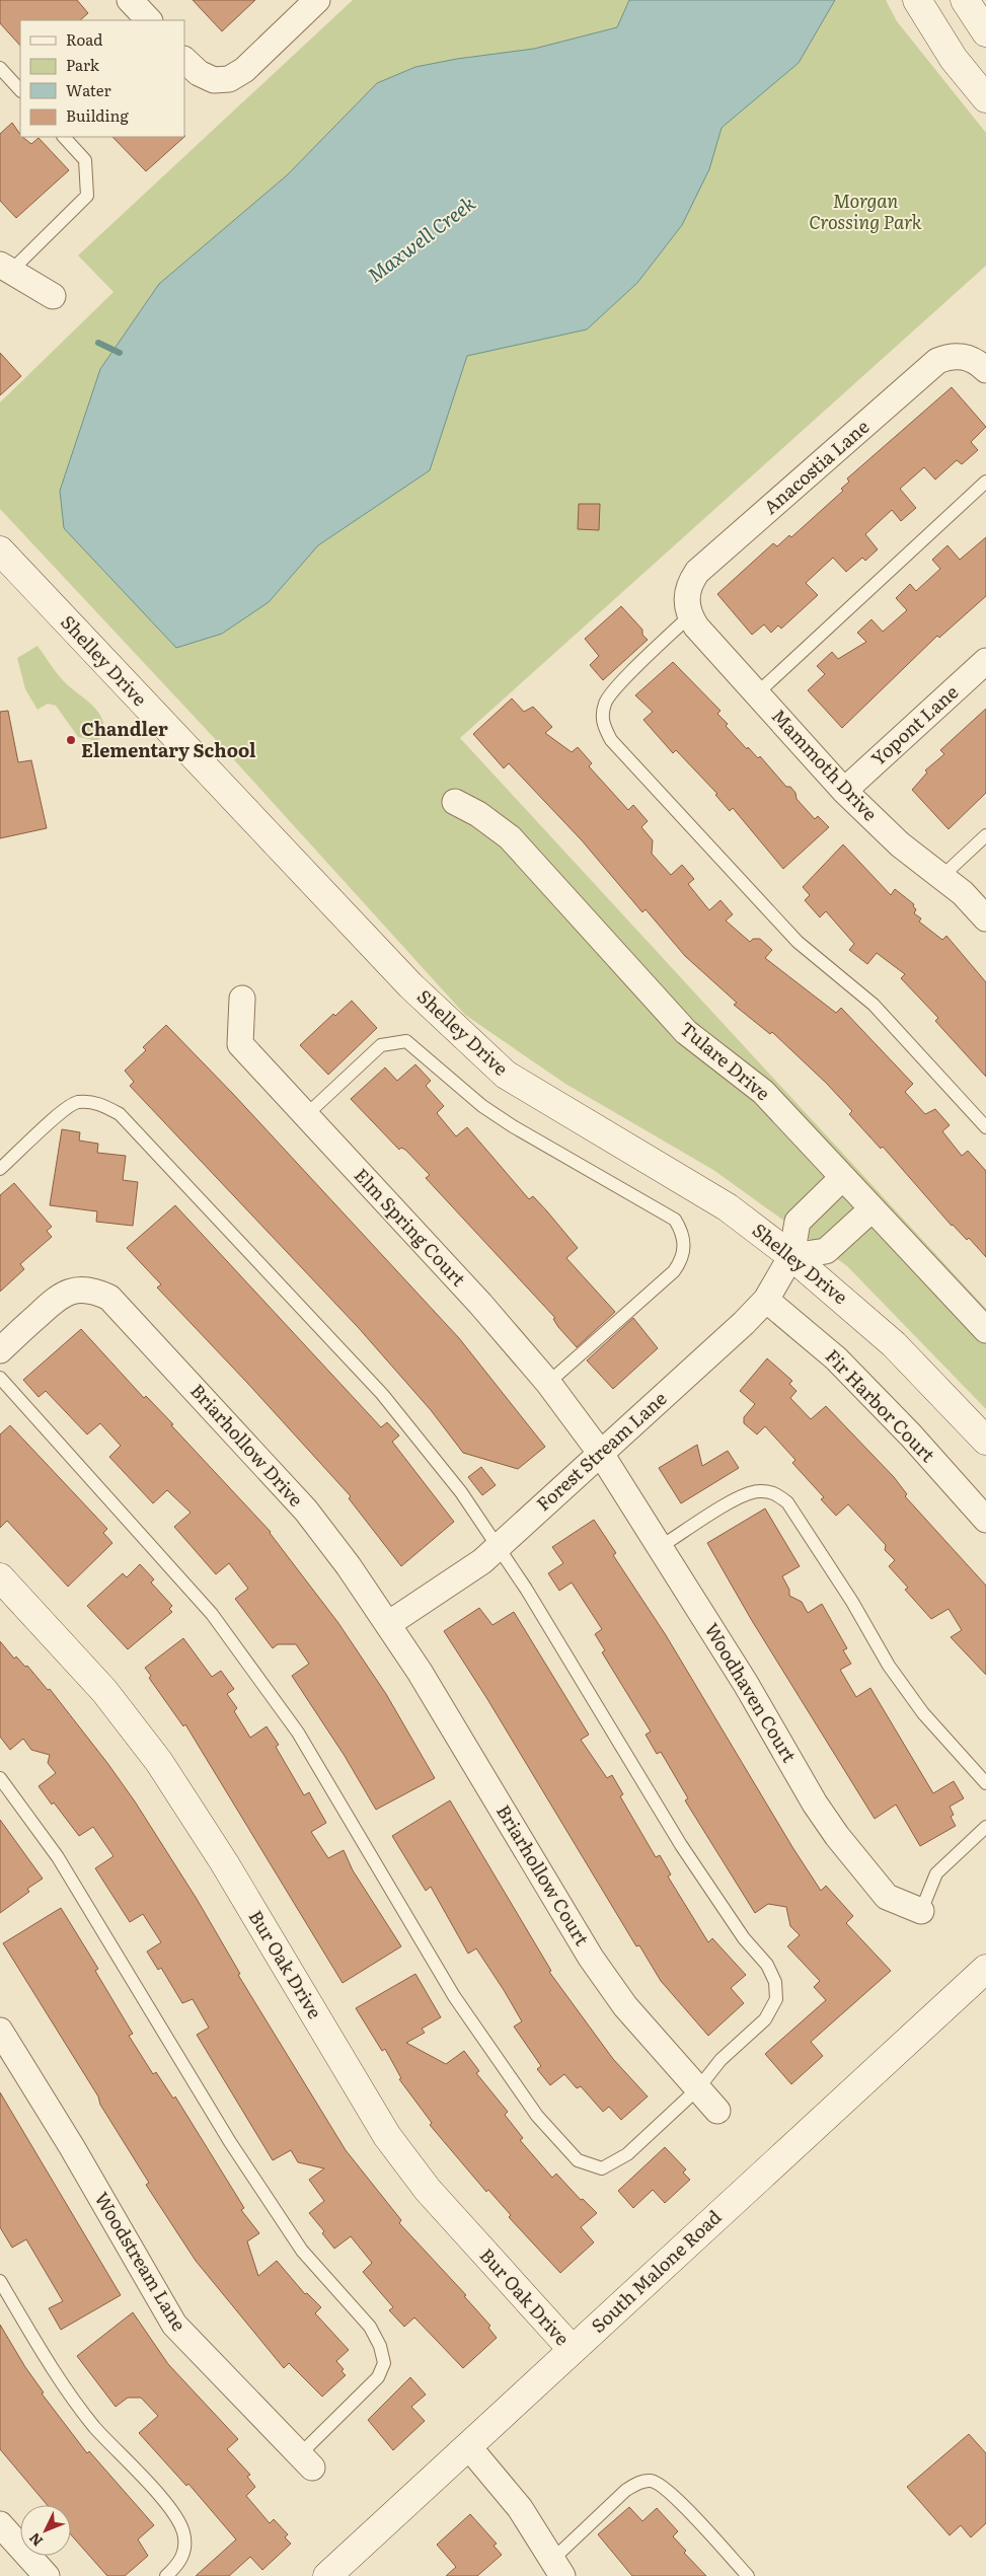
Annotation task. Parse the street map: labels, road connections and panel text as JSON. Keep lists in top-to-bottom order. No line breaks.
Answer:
{"streets":{"street":["Anacostia Lane","Shelley Drive","Yopont Lane","Mammoth Drive","Tulare Drive","Elm Spring Court","Fir Harbor Court","Briarhollow Drive","Forest Stream Lane","Woodhaven Court","Briarhollow Court","Bur Oak Drive","Woodstream Lane","South Malone Road"]},"crossings":[["Anacostia Lane","Mammoth Drive"],["Shelley Drive","Forest Stream Lane"],["Yopont Lane","Mammoth Drive"],["Tulare Drive","Forest Stream Lane"],["Elm Spring Court","Forest Stream Lane"],["Elm Spring Court","Woodhaven Court"],["Fir Harbor Court","Forest Stream Lane"],["Briarhollow Drive","Forest Stream Lane"],["Briarhollow Drive","Briarhollow Court"],["Forest Stream Lane","Woodhaven Court"],["Forest Stream Lane","Briarhollow Court"],["Bur Oak Drive","South Malone Road"]],"water":["Maxwell Creek"],"parks":["Morgan Crossing Park"],"places":["Chandler Elementary School"],"legend":["Road","Park","Water","Building"],"north":"bottom left"}
